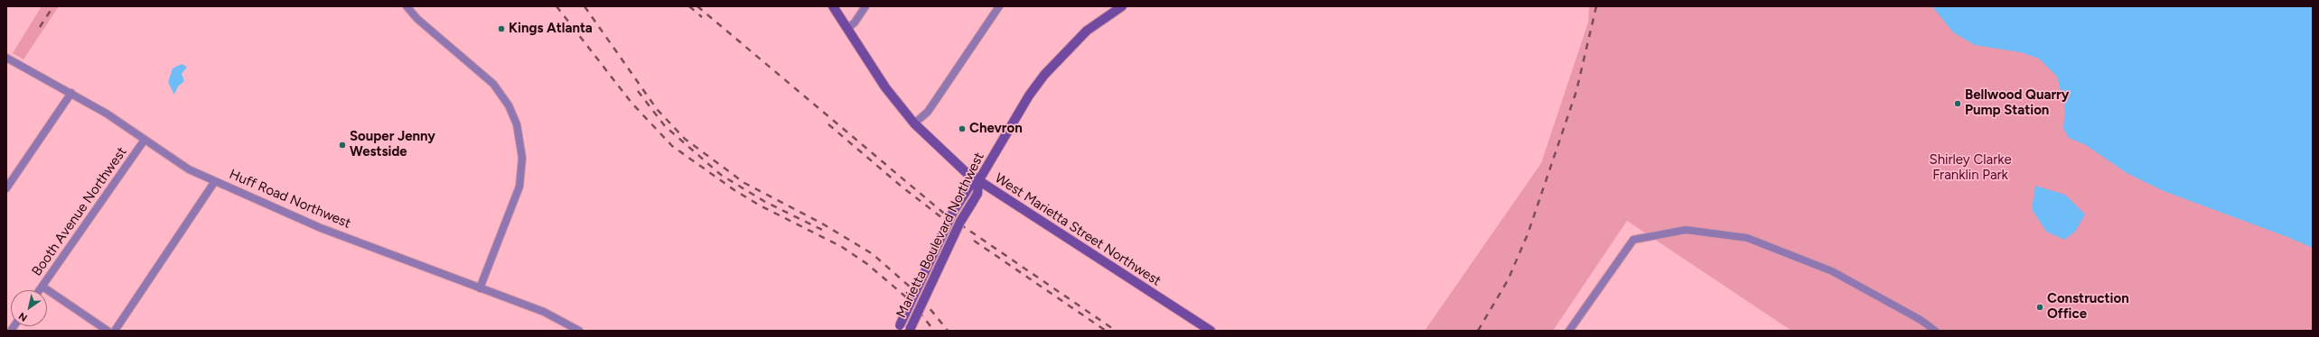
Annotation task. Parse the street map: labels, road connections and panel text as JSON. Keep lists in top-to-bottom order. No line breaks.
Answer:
{"streets":{"main road":["West Marietta Street Northwest","Marietta Boulevard Northwest"],"street":["Huff Road Northwest","Booth Avenue Northwest"]},"crossings":[["Huff Road Northwest","Booth Avenue Northwest"],["West Marietta Street Northwest","Marietta Boulevard Northwest"]],"parks":["Shirley Clarke Franklin Park"],"places":["Kings Atlanta","Bellwood Quarry Pump Station","Chevron","Souper Jenny Westside","Construction Office"],"north":"bottom left"}
